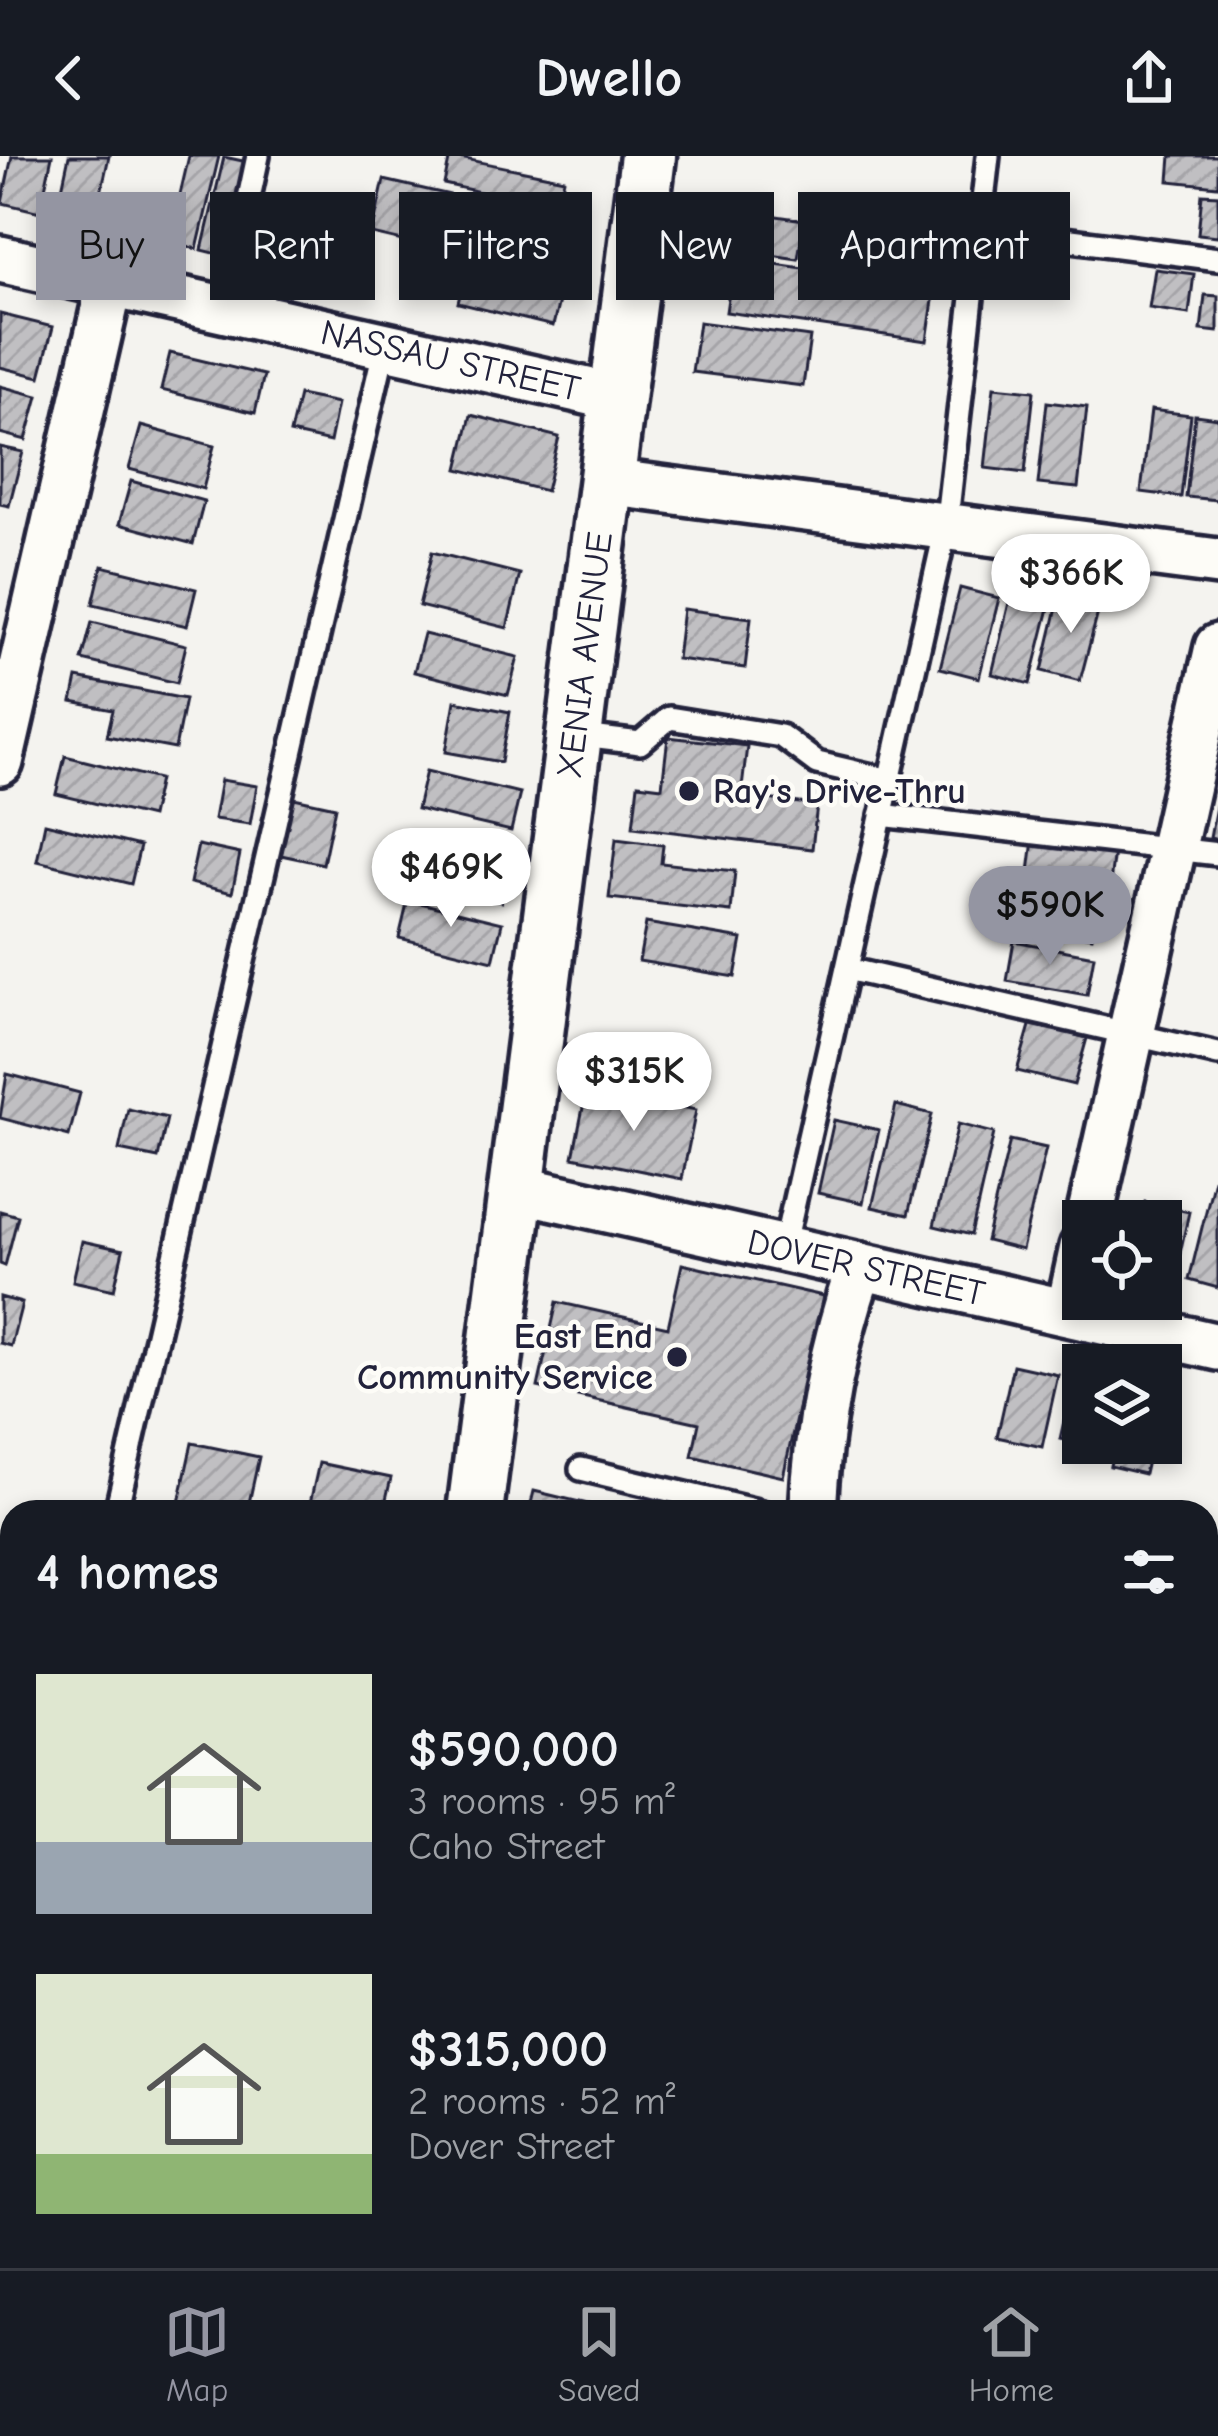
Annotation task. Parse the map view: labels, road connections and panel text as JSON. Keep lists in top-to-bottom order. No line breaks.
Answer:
{"streets":{"street":["NASSAU STREET","XENIA AVENUE","DOVER STREET"]},"crossings":[["NASSAU STREET","XENIA AVENUE"],["XENIA AVENUE","DOVER STREET"]],"places":["Ray's Drive-Thru","East End Community Service"],"page":{"header":"Dwello","chip":["Buy","Rent","Filters","New","Apartment"],"price":["$366K","$469K","$590K","$315K"],"heading":"4 homes","list":[{"name":"$590,000","note":"3 rooms · 95 m² · Caho Street"},{"name":"$315,000","note":"2 rooms · 52 m² · Dover Street"}],"tabs":["Map","Saved","Home"]}}
